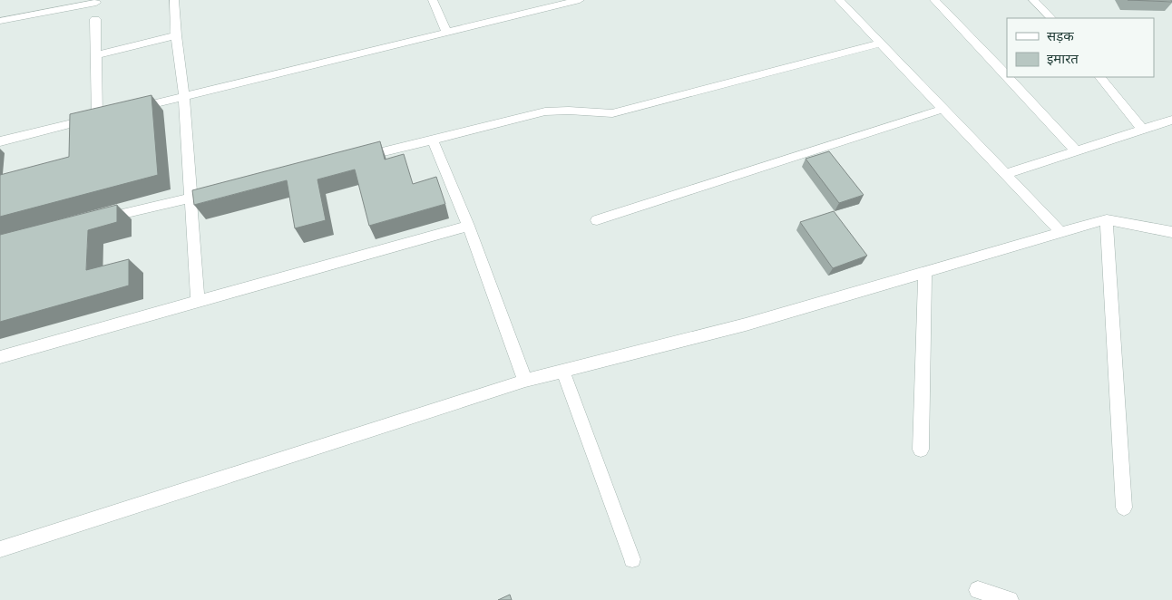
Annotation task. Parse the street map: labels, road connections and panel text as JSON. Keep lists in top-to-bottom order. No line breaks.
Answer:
{"legend":["सड़क","इमारत"]}
